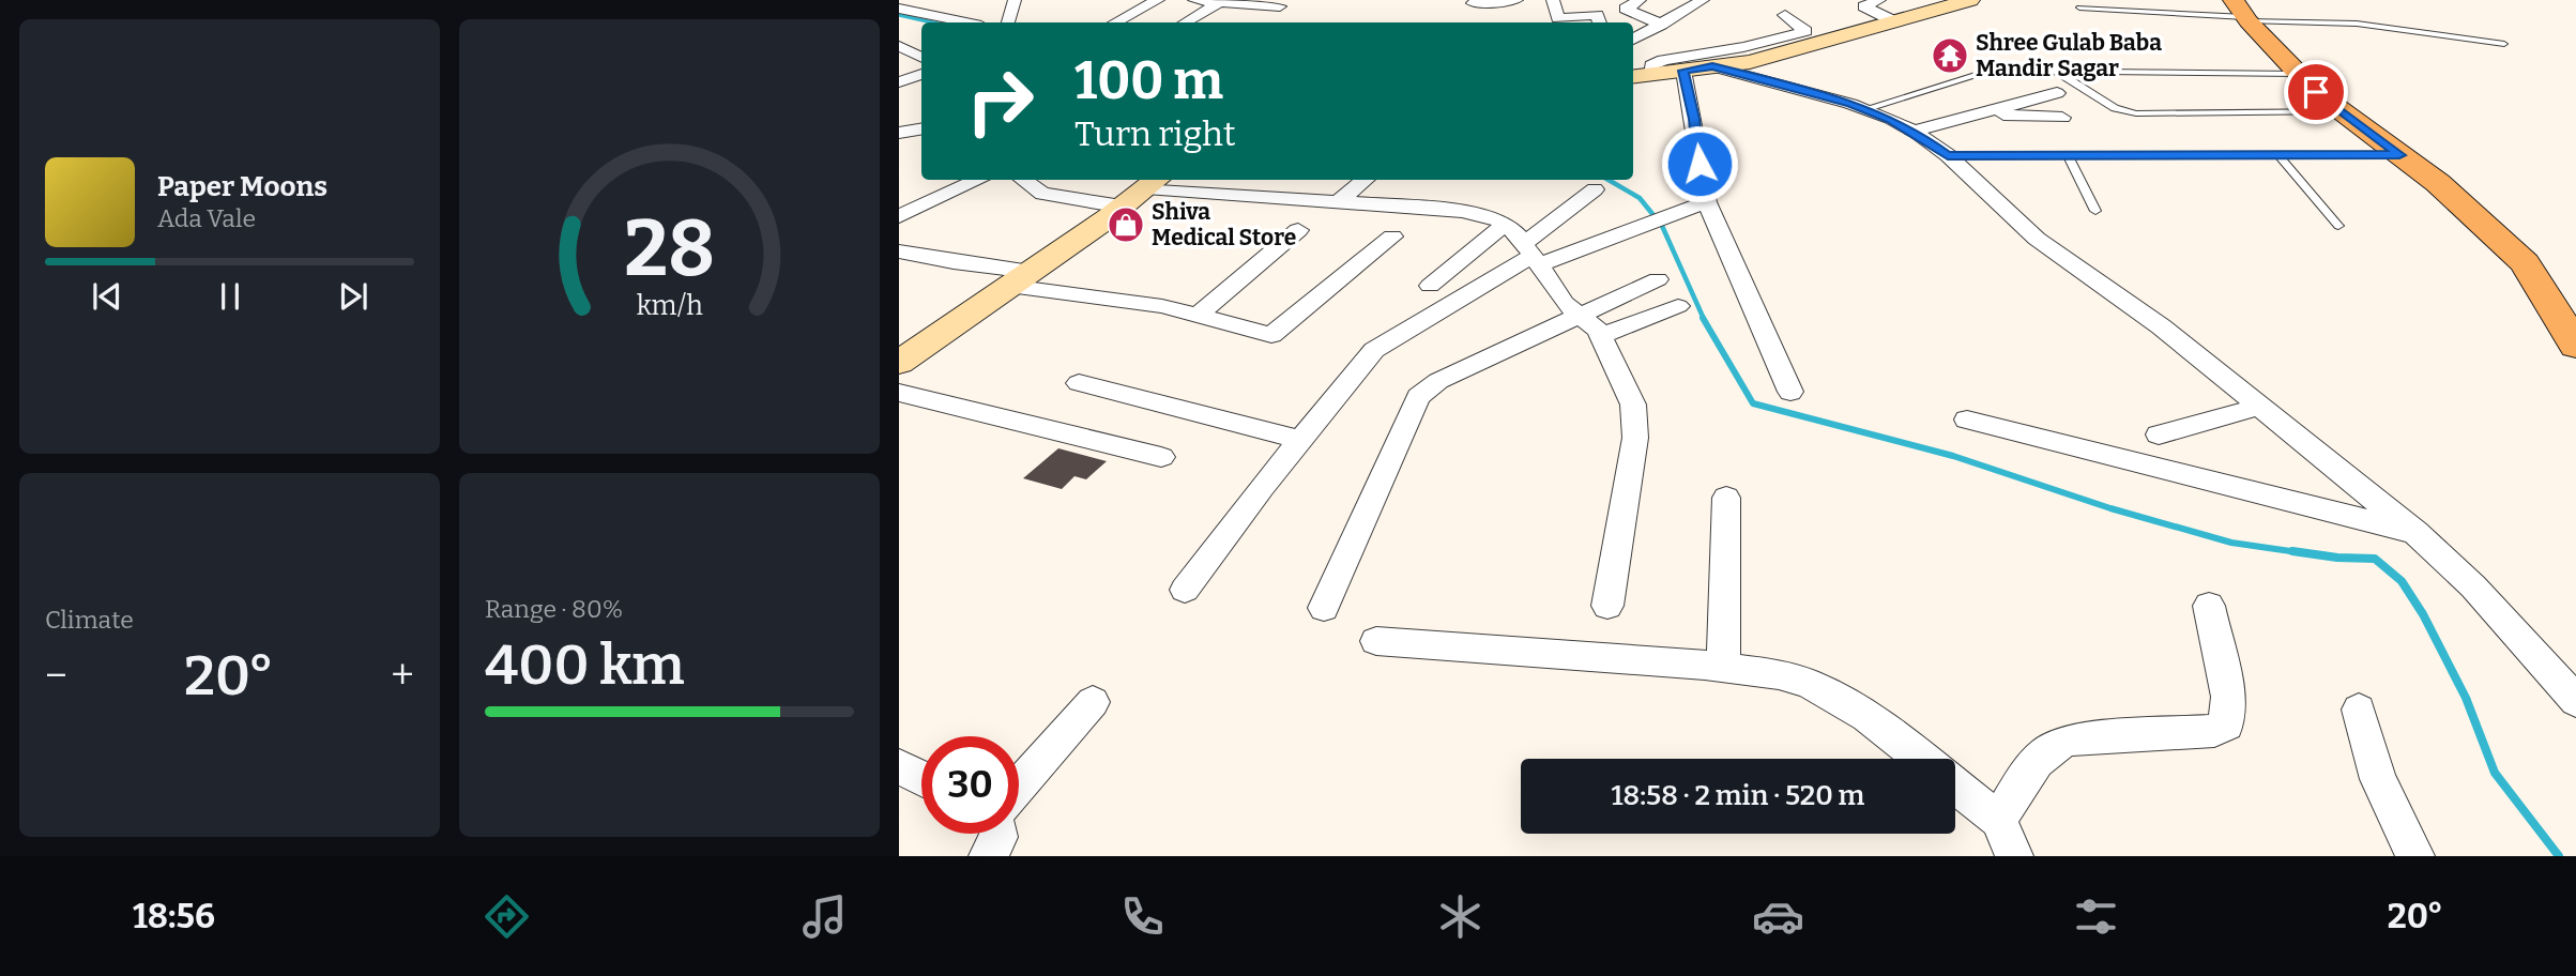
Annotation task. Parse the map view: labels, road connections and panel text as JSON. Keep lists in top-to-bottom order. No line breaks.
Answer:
{"places":{"temple":["Shree Gulab Baba Mandir Sagar"],"shop":["Shiva Medical Store"]},"page":{"turn":["100 m","Turn right"],"song":["Paper Moons","Ada Vale"],"tile":["Climate",["Range · 80%","400 km"]],"heat":["−","20°","+"],"limit":"30","trip":"18:58 · 2 min · 520 m","tabs":["18:56","20°"],"gauge":["28","km/h"]}}
